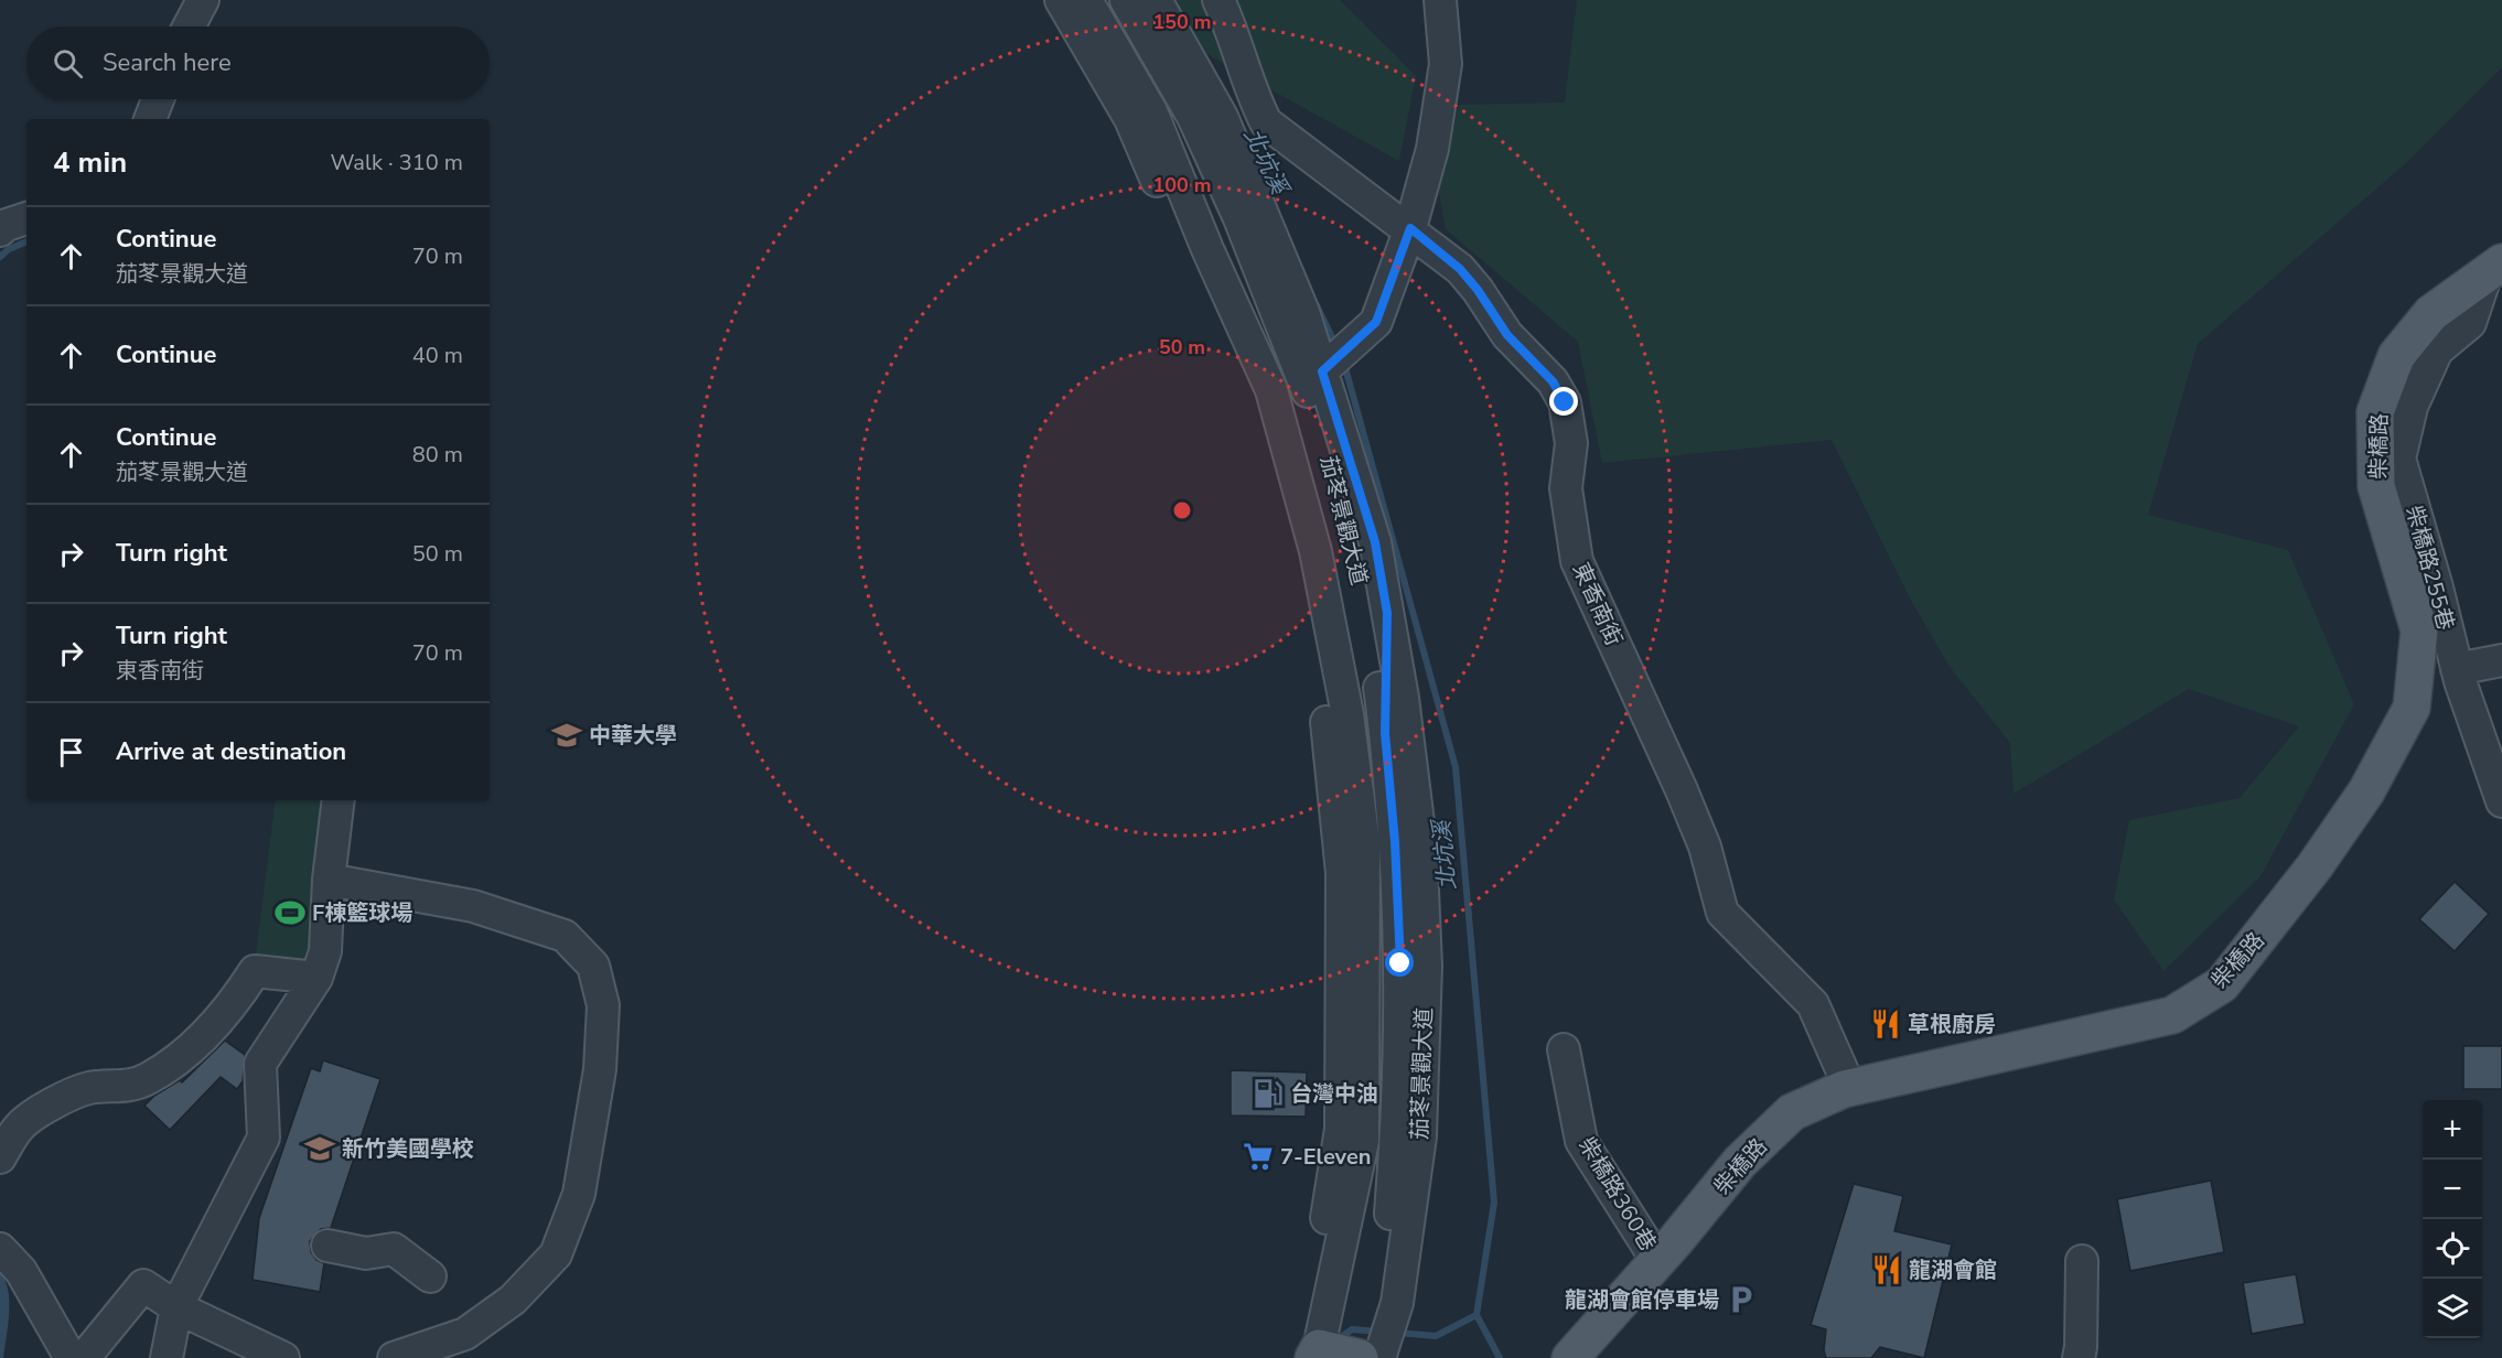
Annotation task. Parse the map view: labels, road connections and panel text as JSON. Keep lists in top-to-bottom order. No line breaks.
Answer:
{"streets":{"main road":["柴橋路"],"street":["茄苳景觀大道","柴橋路255巷","東香南街","柴橋路360巷"]},"crossings":[["柴橋路","柴橋路255巷"],["柴橋路","東香南街"],["柴橋路","柴橋路360巷"]],"water":["北坑溪"],"places":{"school or university":["中華大學","新竹美國學校"],"sports":["F棟籃球場"],"restaurant":["草根廚房","龍湖會館"],"fuel station":["台灣中油"],"supermarket":["7-Eleven"],"parking":["龍湖會館停車場"]},"page":{"search":"Search here","heading":["4 min","Walk · 310 m"],"list":[["Continue","茄苳景觀大道","70 m"],["Continue","40 m"],["Continue","茄苳景觀大道","80 m"],["Turn right","50 m"],["Turn right","東香南街","70 m"],"Arrive at destination"],"map_buttons":["+","−"]},"rings":["150 m","100 m","50 m"]}
